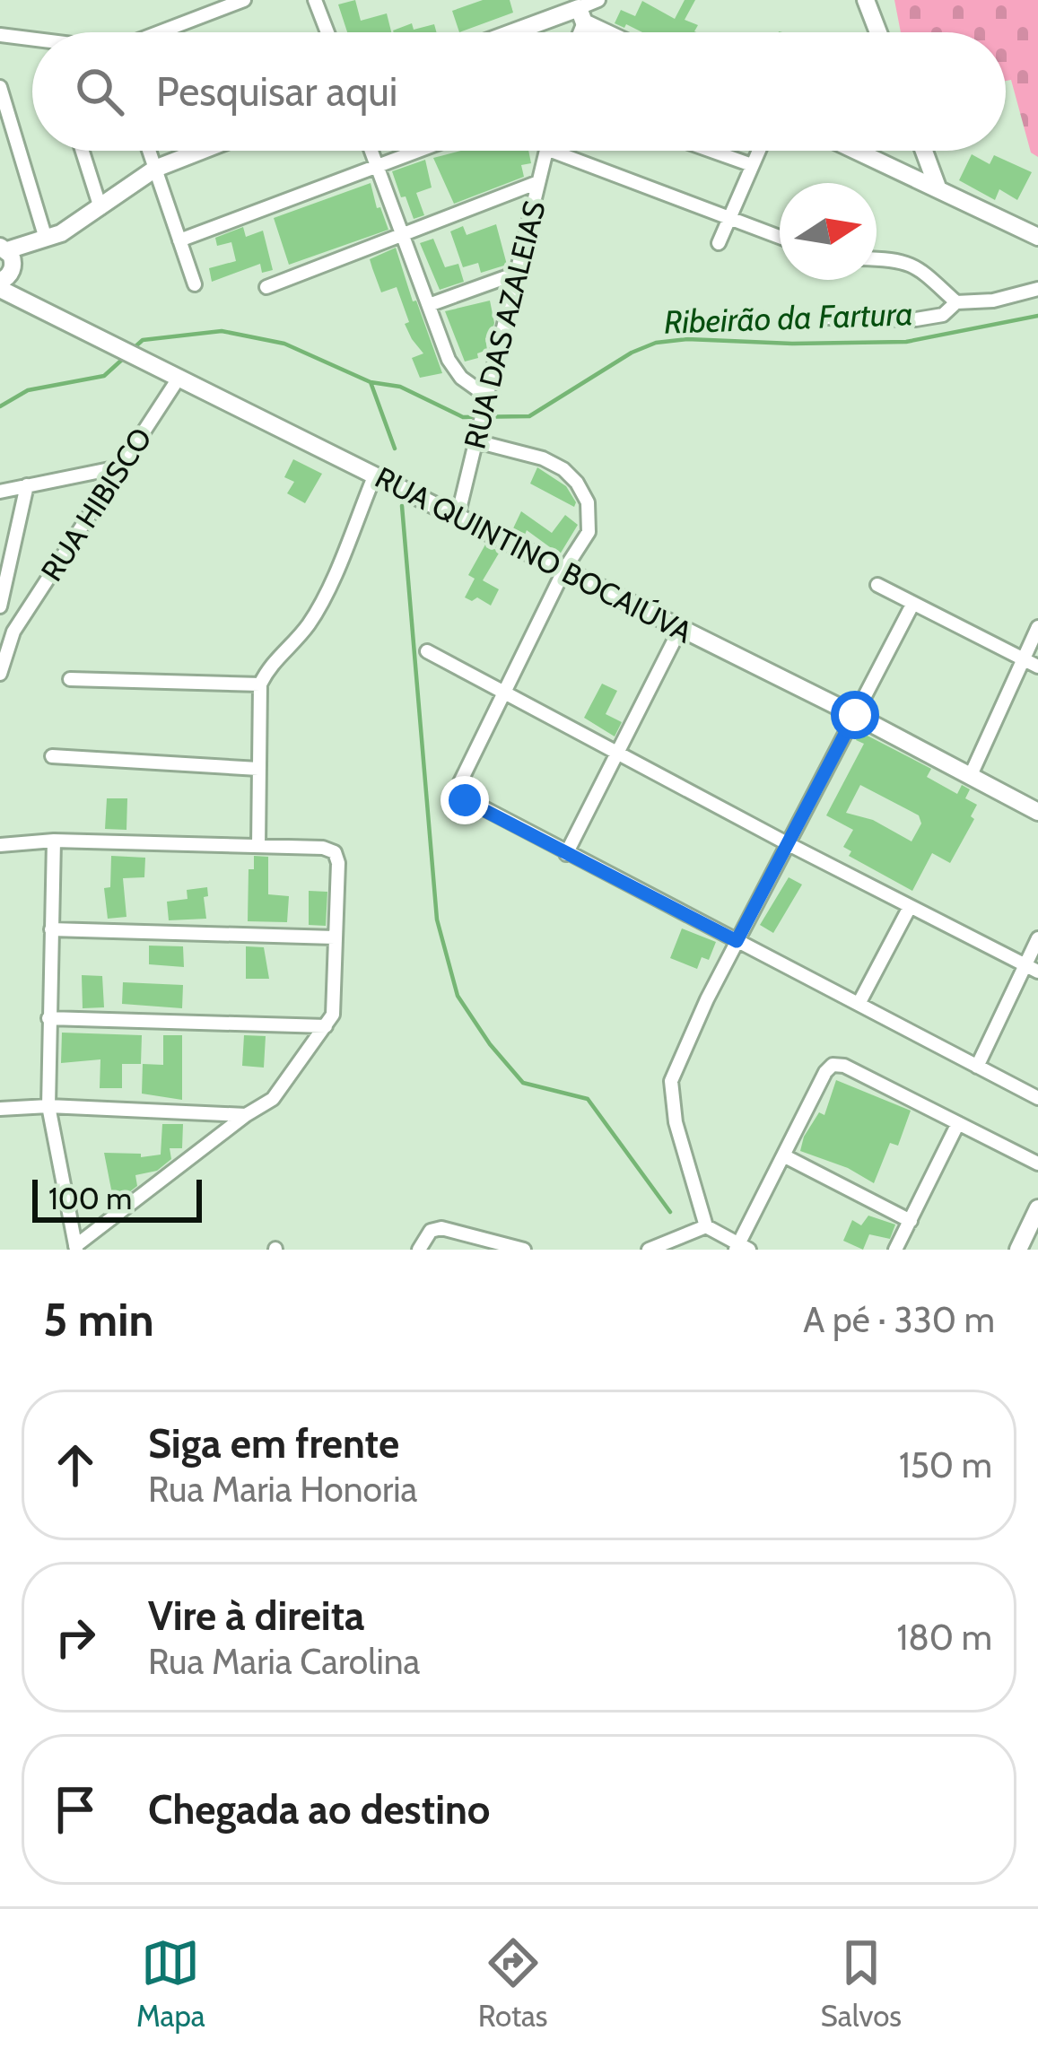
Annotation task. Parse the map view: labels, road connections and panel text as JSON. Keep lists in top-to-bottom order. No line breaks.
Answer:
{"streets":{"street":["RUA DAS AZALEIAS","RUA HIBISCO","RUA QUINTINO BOCAIÚVA"]},"crossings":[["RUA DAS AZALEIAS","RUA QUINTINO BOCAIÚVA"],["RUA HIBISCO","RUA QUINTINO BOCAIÚVA"]],"water":["Ribeirão da Fartura"],"scale_bar":"100 m","north":"right","page":{"search":"Pesquisar aqui","scale":"100 m","heading":["5 min","A pé · 330 m"],"list":[["Siga em frente","Rua Maria Honoria","150 m"],["Vire à direita","Rua Maria Carolina","180 m"],"Chegada ao destino"],"nav":["Mapa","Rotas","Salvos"]}}
